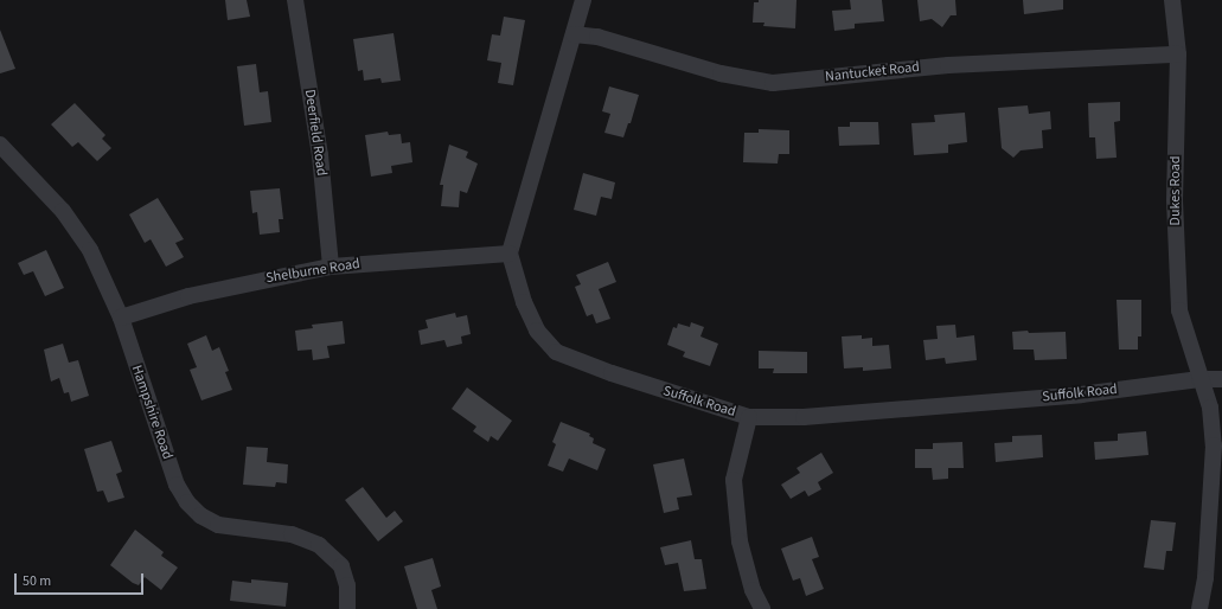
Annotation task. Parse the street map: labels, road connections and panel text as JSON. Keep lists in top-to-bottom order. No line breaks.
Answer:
{"streets":{"street":["Nantucket Road","Deerfield Road","Dukes Road","Shelburne Road","Suffolk Road","Hampshire Road"]},"crossings":[["Nantucket Road","Dukes Road"],["Deerfield Road","Shelburne Road"],["Dukes Road","Suffolk Road"],["Shelburne Road","Suffolk Road"],["Shelburne Road","Hampshire Road"]],"scale_bar":"50 m"}
